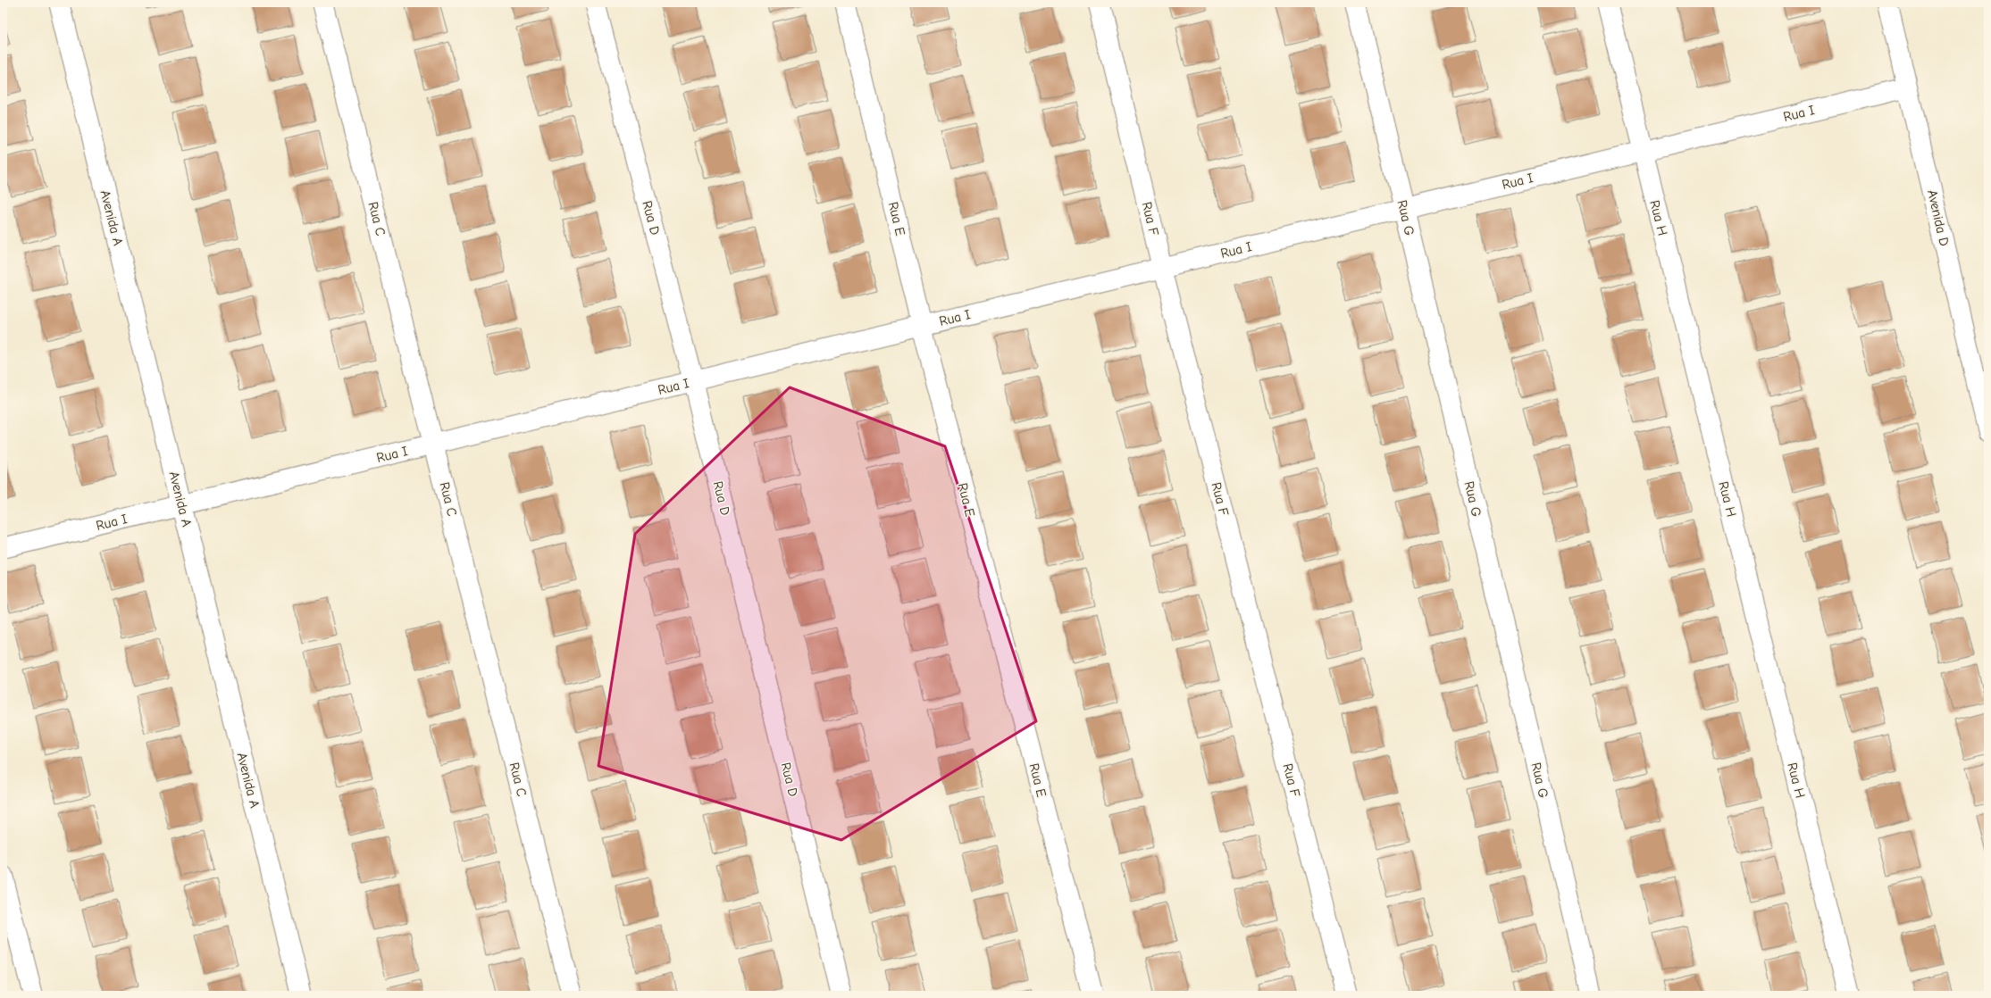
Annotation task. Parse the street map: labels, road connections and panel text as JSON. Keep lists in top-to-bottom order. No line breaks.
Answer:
{"streets":{"street":["Rua I","Avenida A","Rua D","Rua G","Rua H","Avenida D","Rua C","Rua E","Rua F"]},"crossings":[["Rua I","Avenida A"],["Rua I","Rua D"],["Rua I","Rua G"],["Rua I","Rua H"],["Rua I","Avenida D"],["Rua I","Rua C"],["Rua I","Rua E"],["Rua I","Rua F"]]}
